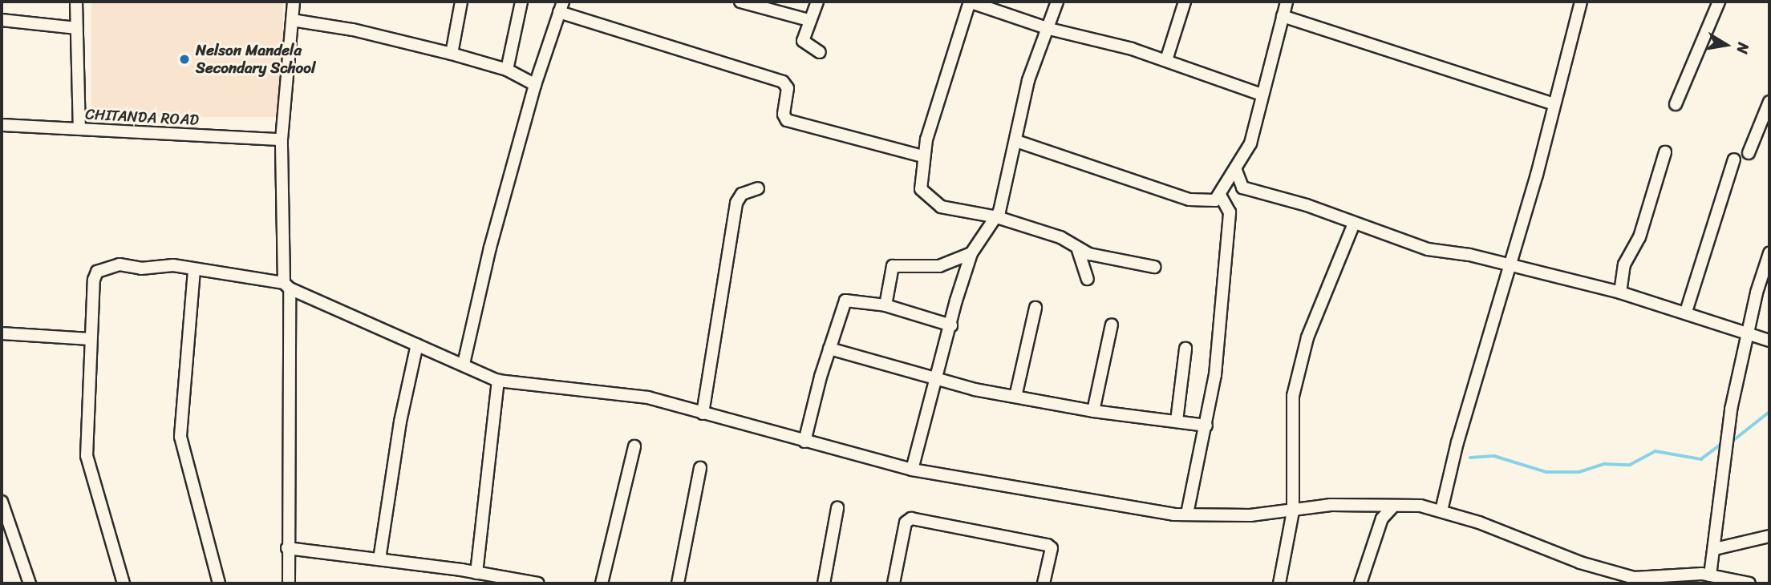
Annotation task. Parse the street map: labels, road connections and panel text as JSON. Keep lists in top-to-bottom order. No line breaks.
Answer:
{"streets":{"street":["CHITANDA ROAD"]},"places":["Nelson Mandela Secondary School"],"north":"right"}
